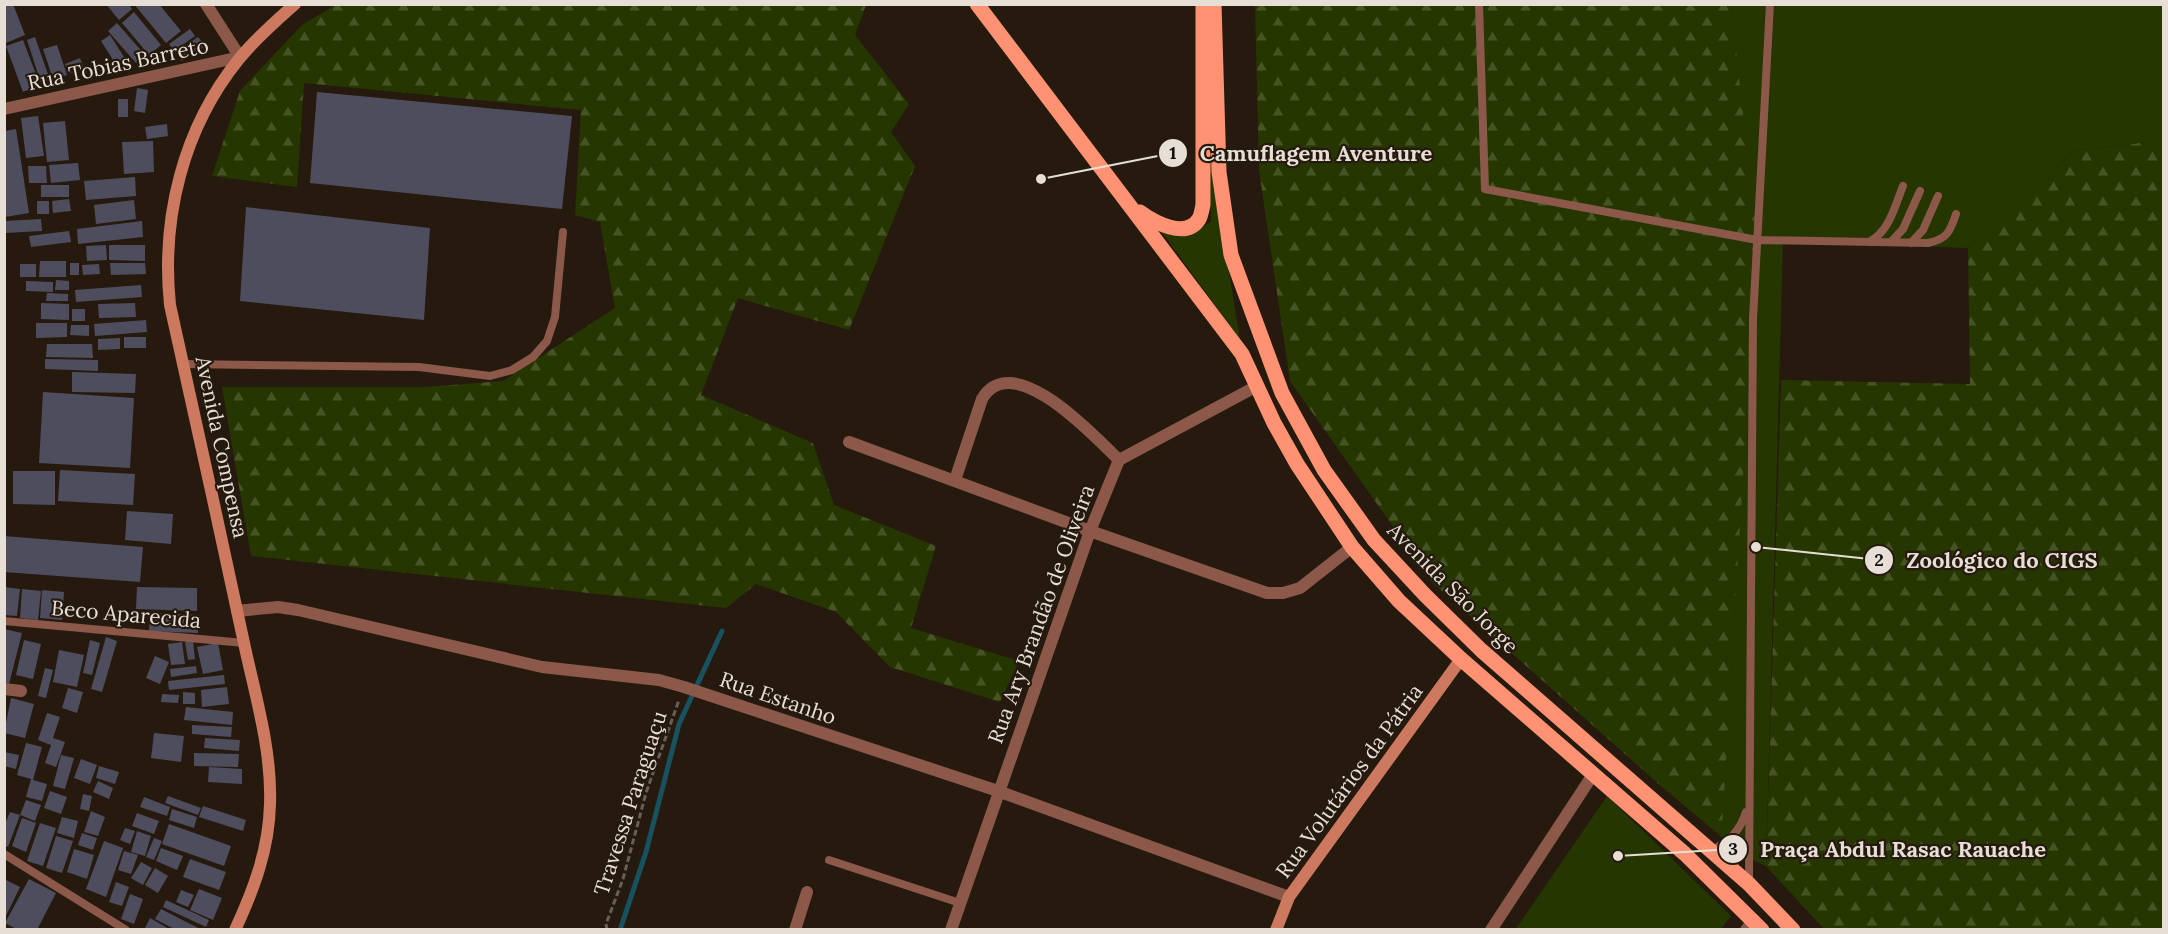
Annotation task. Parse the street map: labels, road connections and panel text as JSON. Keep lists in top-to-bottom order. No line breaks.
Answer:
{"streets":{"main road":["Avenida São Jorge"],"street":["Rua Tobias Barreto","Avenida Compensa","Rua Ary Brandão de Oliveira","Rua Estanho","Rua Volutários da Pátria"],"lane":["Beco Aparecida"],"path":["Travessa Paraguaçu"]},"crossings":[["Rua Tobias Barreto","Avenida Compensa"],["Avenida Compensa","Beco Aparecida"],["Avenida Compensa","Rua Estanho"],["Avenida São Jorge","Rua Volutários da Pátria"],["Rua Ary Brandão de Oliveira","Rua Estanho"],["Rua Estanho","Rua Volutários da Pátria"],["Rua Estanho","Travessa Paraguaçu"]],"places":["Camuflagem Aventure","Zoológico do CIGS","Praça Abdul Rasac Rauache"]}
